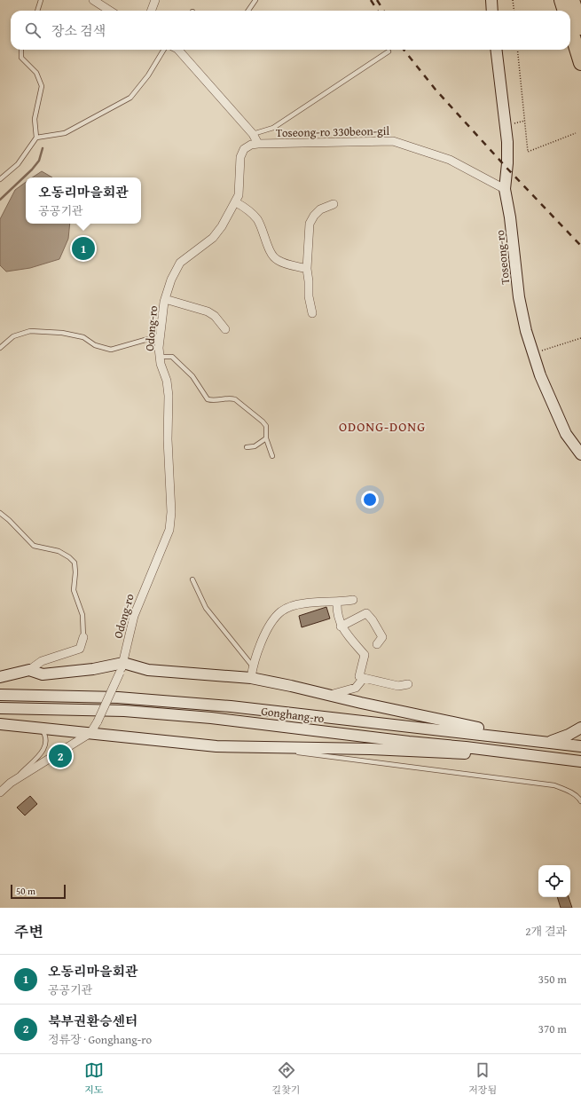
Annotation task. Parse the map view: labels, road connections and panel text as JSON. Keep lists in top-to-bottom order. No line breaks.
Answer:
{"streets":{"main road":["Toseong-ro","Gonghang-ro"],"street":["Toseong-ro 330beon-gil","Odong-ro"]},"crossings":[["Toseong-ro 330beon-gil","Toseong-ro"],["Toseong-ro 330beon-gil","Odong-ro"]],"districts":["ODONG-DONG"],"scale_bar":"50 m","page":{"search":"장소 검색","popup":["오동리마을회관","공공기관"],"pins":["1","2"],"scale":"50 m","heading":["주변","2개 결과"],"list":[{"mark":"1","name":"오동리마을회관","note":"공공기관","value":"350 m"},{"mark":"2","name":"북부권환승센터","note":"정류장 · Gonghang-ro","value":"370 m"}],"nav":["지도","길찾기","저장됨"]}}
